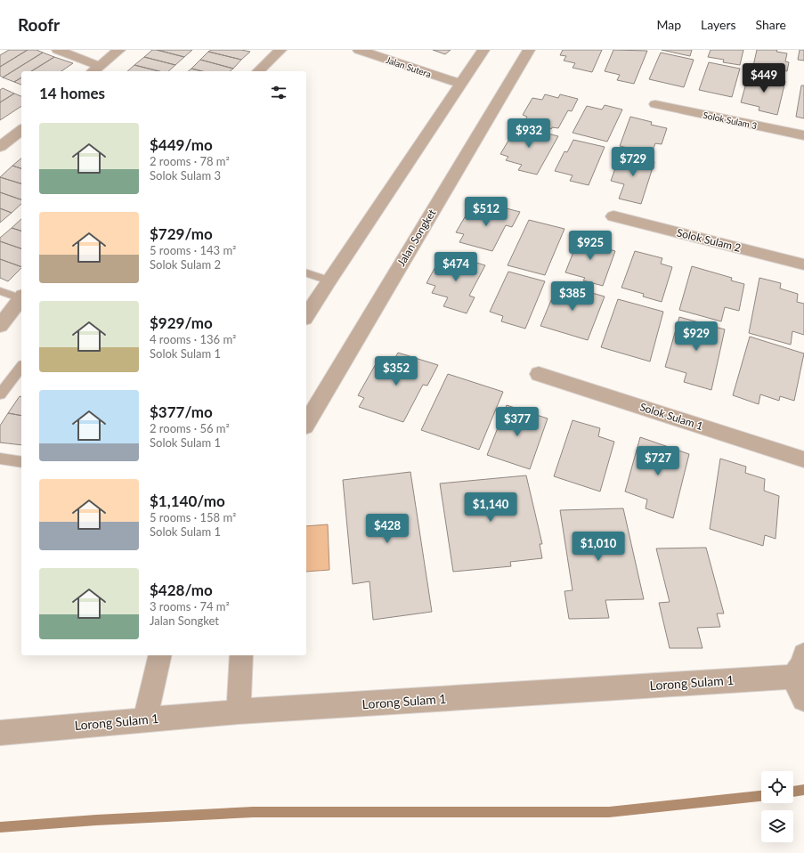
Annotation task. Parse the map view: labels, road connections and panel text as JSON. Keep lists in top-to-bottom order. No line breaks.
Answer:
{"streets":{"street":["Jalan Sutera","Solok Sulam 3","Jalan Songket","Solok Sulam 2","Solok Sulam 1","Lorong Sulam 1"]},"page":{"header":"Roofr","nav":["Map","Layers","Share"],"price":["$449","$932","$729","$512","$925","$474","$385","$929","$352","$377","$727","$1,140","$428","$1,010"],"heading":"14 homes","list":[{"name":"$449/mo","note":"2 rooms · 78 m² · Solok Sulam 3"},{"name":"$729/mo","note":"5 rooms · 143 m² · Solok Sulam 2"},{"name":"$929/mo","note":"4 rooms · 136 m² · Solok Sulam 1"},{"name":"$377/mo","note":"2 rooms · 56 m² · Solok Sulam 1"},{"name":"$1,140/mo","note":"5 rooms · 158 m² · Solok Sulam 1"},{"name":"$428/mo","note":"3 rooms · 74 m² · Jalan Songket"}]}}
